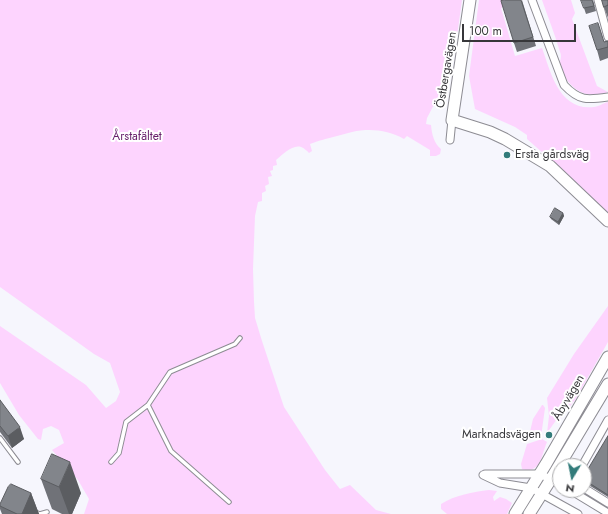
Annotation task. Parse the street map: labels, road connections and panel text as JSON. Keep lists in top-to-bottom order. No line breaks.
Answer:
{"streets":{"street":["Östbergavägen","Åbyvägen"]},"parks":["Årstafältet"],"places":["Ersta gårdsväg","Marknadsvägen"],"scale_bar":"100 m","north":"bottom"}
